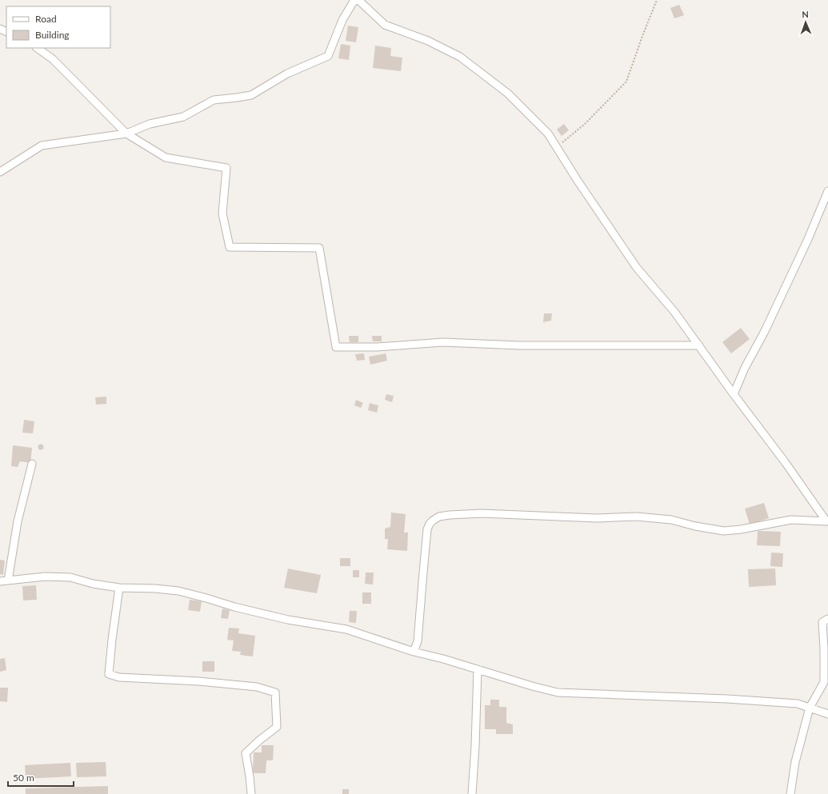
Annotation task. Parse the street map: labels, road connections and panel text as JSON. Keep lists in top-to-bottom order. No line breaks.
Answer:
{"legend":["Road","Building"],"scale_bar":"50 m","north":"top"}
